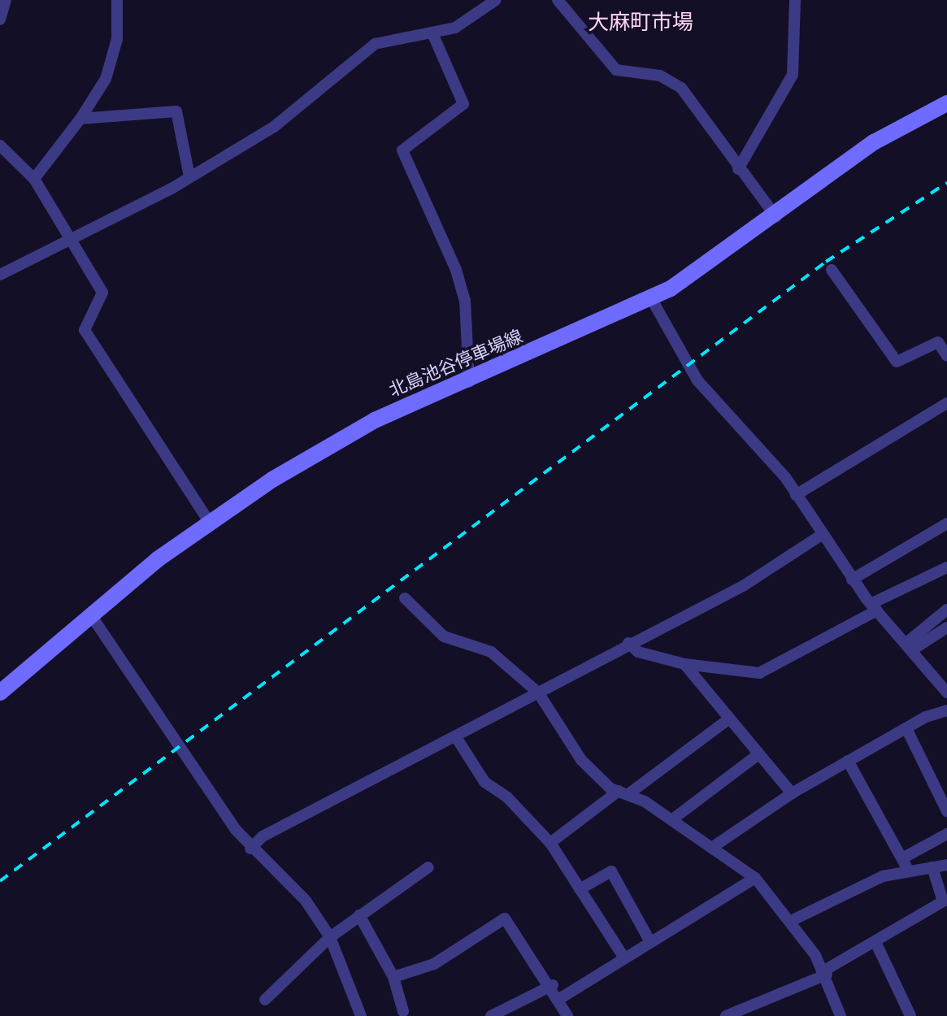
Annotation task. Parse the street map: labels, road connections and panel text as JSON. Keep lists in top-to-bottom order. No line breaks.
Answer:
{"streets":{"main road":["北島池谷停車場線"]},"districts":["大麻町市場"]}
